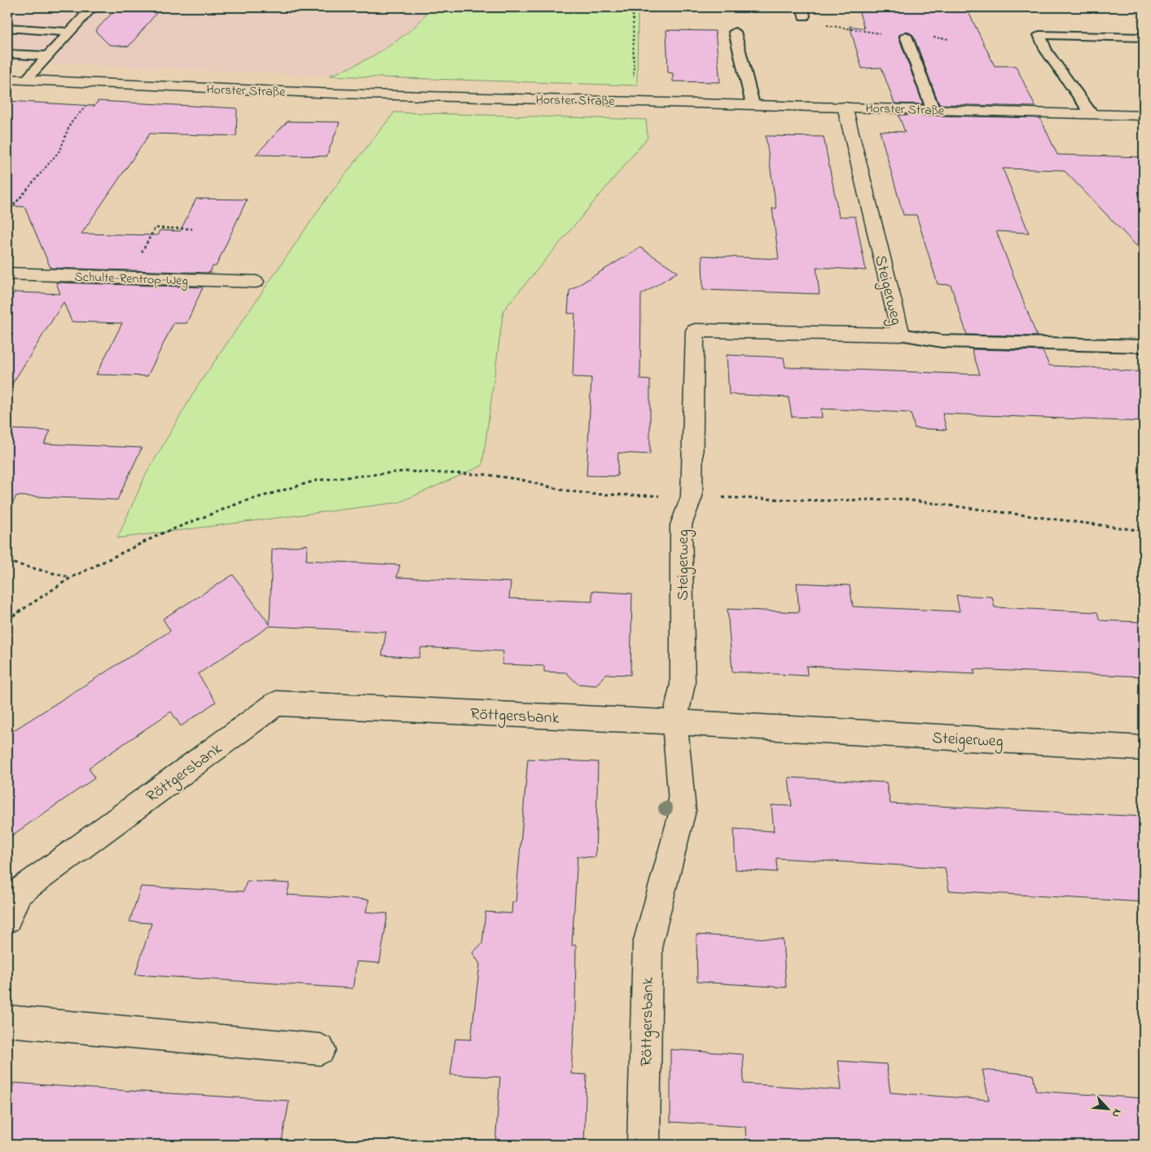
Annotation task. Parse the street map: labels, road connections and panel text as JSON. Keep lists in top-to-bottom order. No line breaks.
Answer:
{"streets":{"street":["Horster Straße","Schulte-Rentrop-Weg","Steigerweg","Röttgersbank"]},"crossings":[["Horster Straße","Steigerweg"],["Steigerweg","Röttgersbank"]],"north":"bottom right"}
